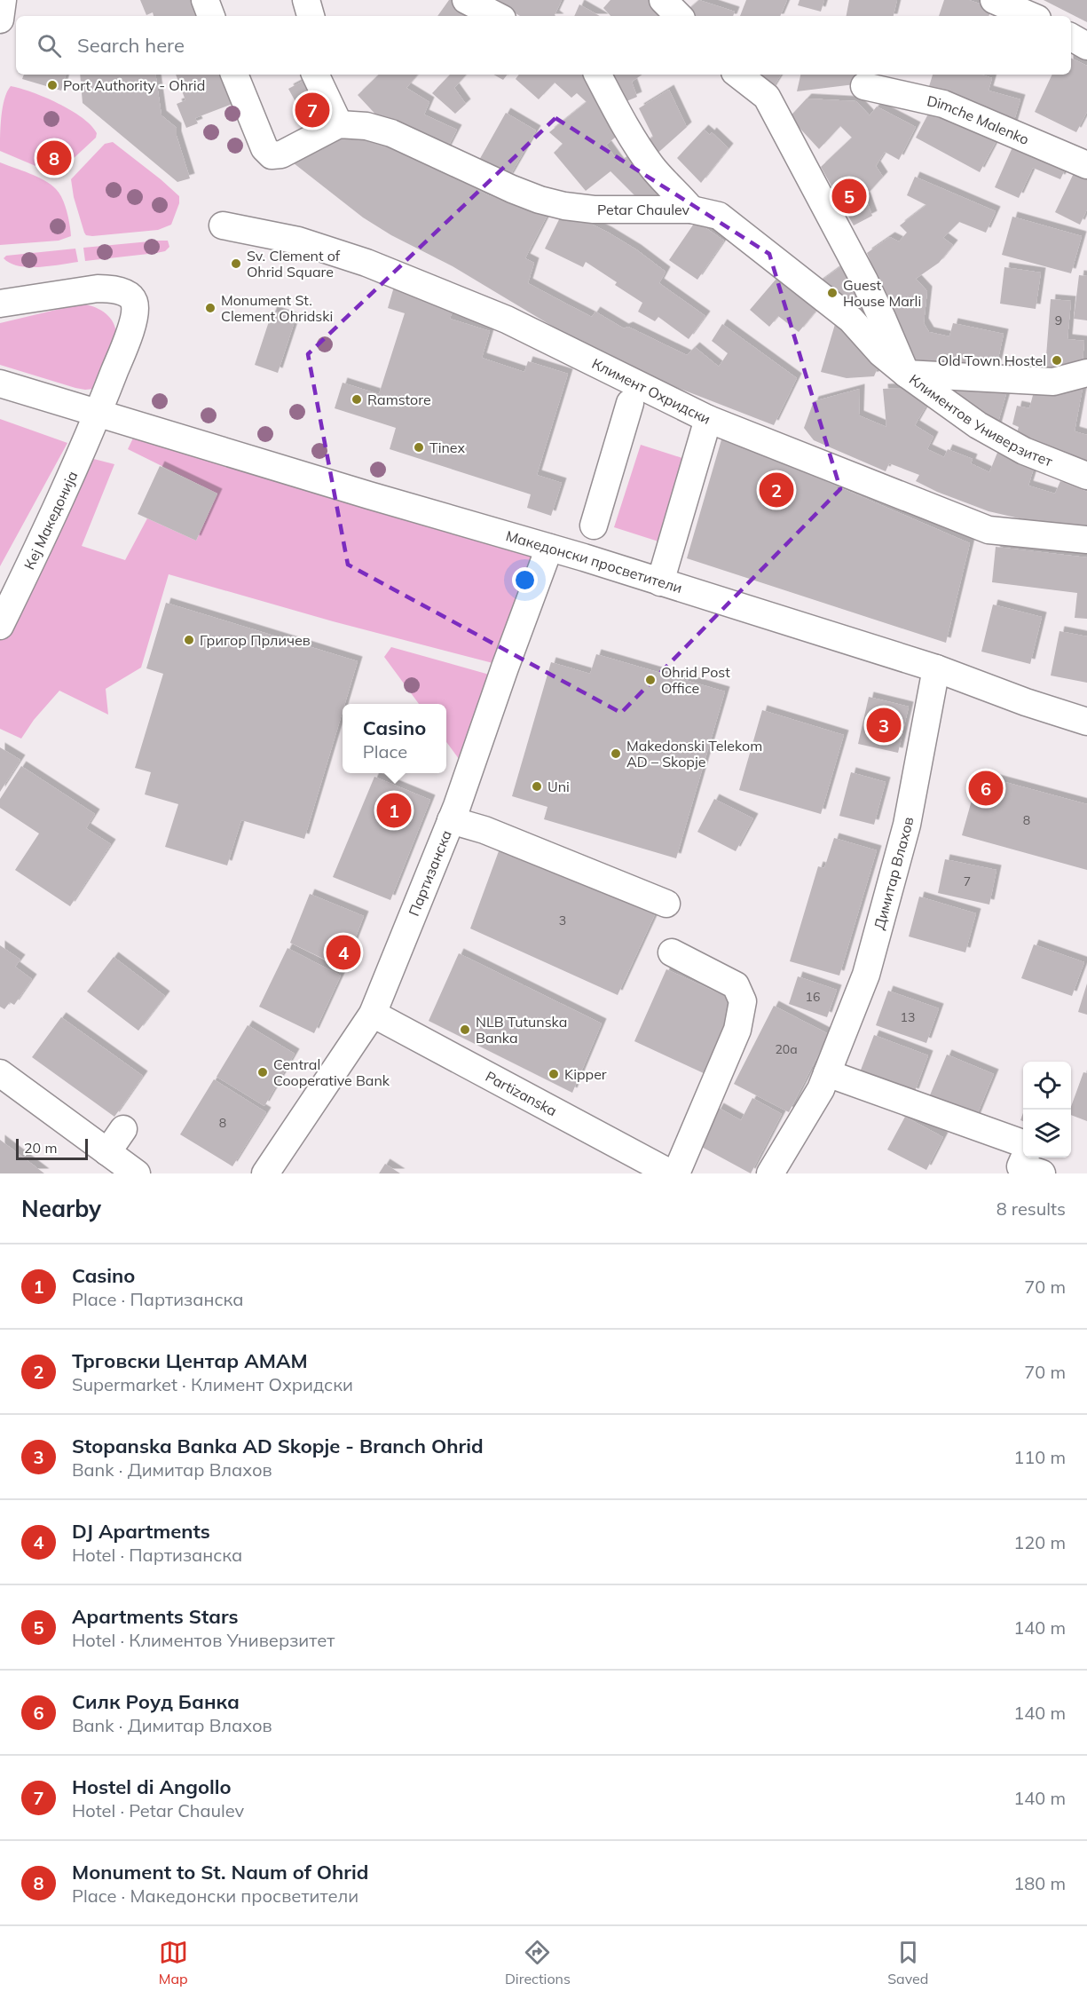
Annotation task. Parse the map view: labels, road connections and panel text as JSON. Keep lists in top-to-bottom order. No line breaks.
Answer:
{"streets":{"street":["Dimche Malenko","Petar Chaulev","Климент Охридски","Климентов Универзитет","Кеј Македонија","Македонски просветители","Партизанска","Димитар Влахов","Partizanska"]},"crossings":[["Petar Chaulev","Климентов Универзитет"],["Кеј Македонија","Македонски просветители"],["Македонски просветители","Партизанска"],["Македонски просветители","Димитар Влахов"],["Партизанска","Partizanska"]],"places":["Port Authority - Ohrid","Sv. Clement of Ohrid Square","Guest House Marli","Monument St. Clement Ohridski","Old Town Hostel","Ramstore","Tinex","Григор Прличев","Ohrid Post Office","Makedonski Telekom AD – Skopje","Uni","NLB Tutunska Banka","Central Cooperative Bank","Kipper"],"house_numbers":["9","8","7","3","16","13","20a","8"],"scale_bar":"20 m","page":{"search":"Search here","pins":["7","8","5","2","3","6","1","4"],"popup":["Casino","Place"],"scale":"20 m","heading":["Nearby","8 results"],"list":[{"mark":"1","name":"Casino","note":"Place · Партизанска","value":"70 m"},{"mark":"2","name":"Трговски Центар АМАМ","note":"Supermarket · Климент Охридски","value":"70 m"},{"mark":"3","name":"Stopanska Banka AD Skopje - Branch Ohrid","note":"Bank · Димитар Влахов","value":"110 m"},{"mark":"4","name":"DJ Apartments","note":"Hotel · Партизанска","value":"120 m"},{"mark":"5","name":"Apartments Stars","note":"Hotel · Климентов Универзитет","value":"140 m"},{"mark":"6","name":"Силк Роуд Банка","note":"Bank · Димитар Влахов","value":"140 m"},{"mark":"7","name":"Hostel di Angollo","note":"Hotel · Petar Chaulev","value":"140 m"},{"mark":"8","name":"Monument to St. Naum of Ohrid","note":"Place · Македонски просветители","value":"180 m"}],"nav":["Map","Directions","Saved"]}}
